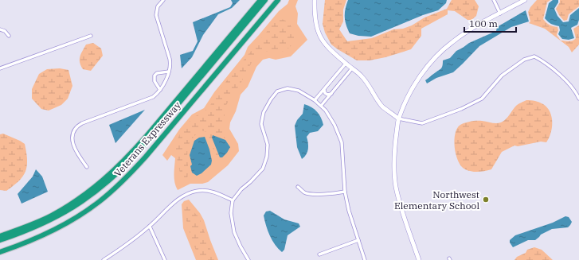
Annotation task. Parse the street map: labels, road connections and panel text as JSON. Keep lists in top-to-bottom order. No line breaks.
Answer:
{"streets":{"highway":["Veterans Expressway"]},"places":["Northwest Elementary School"],"scale_bar":"100 m"}
